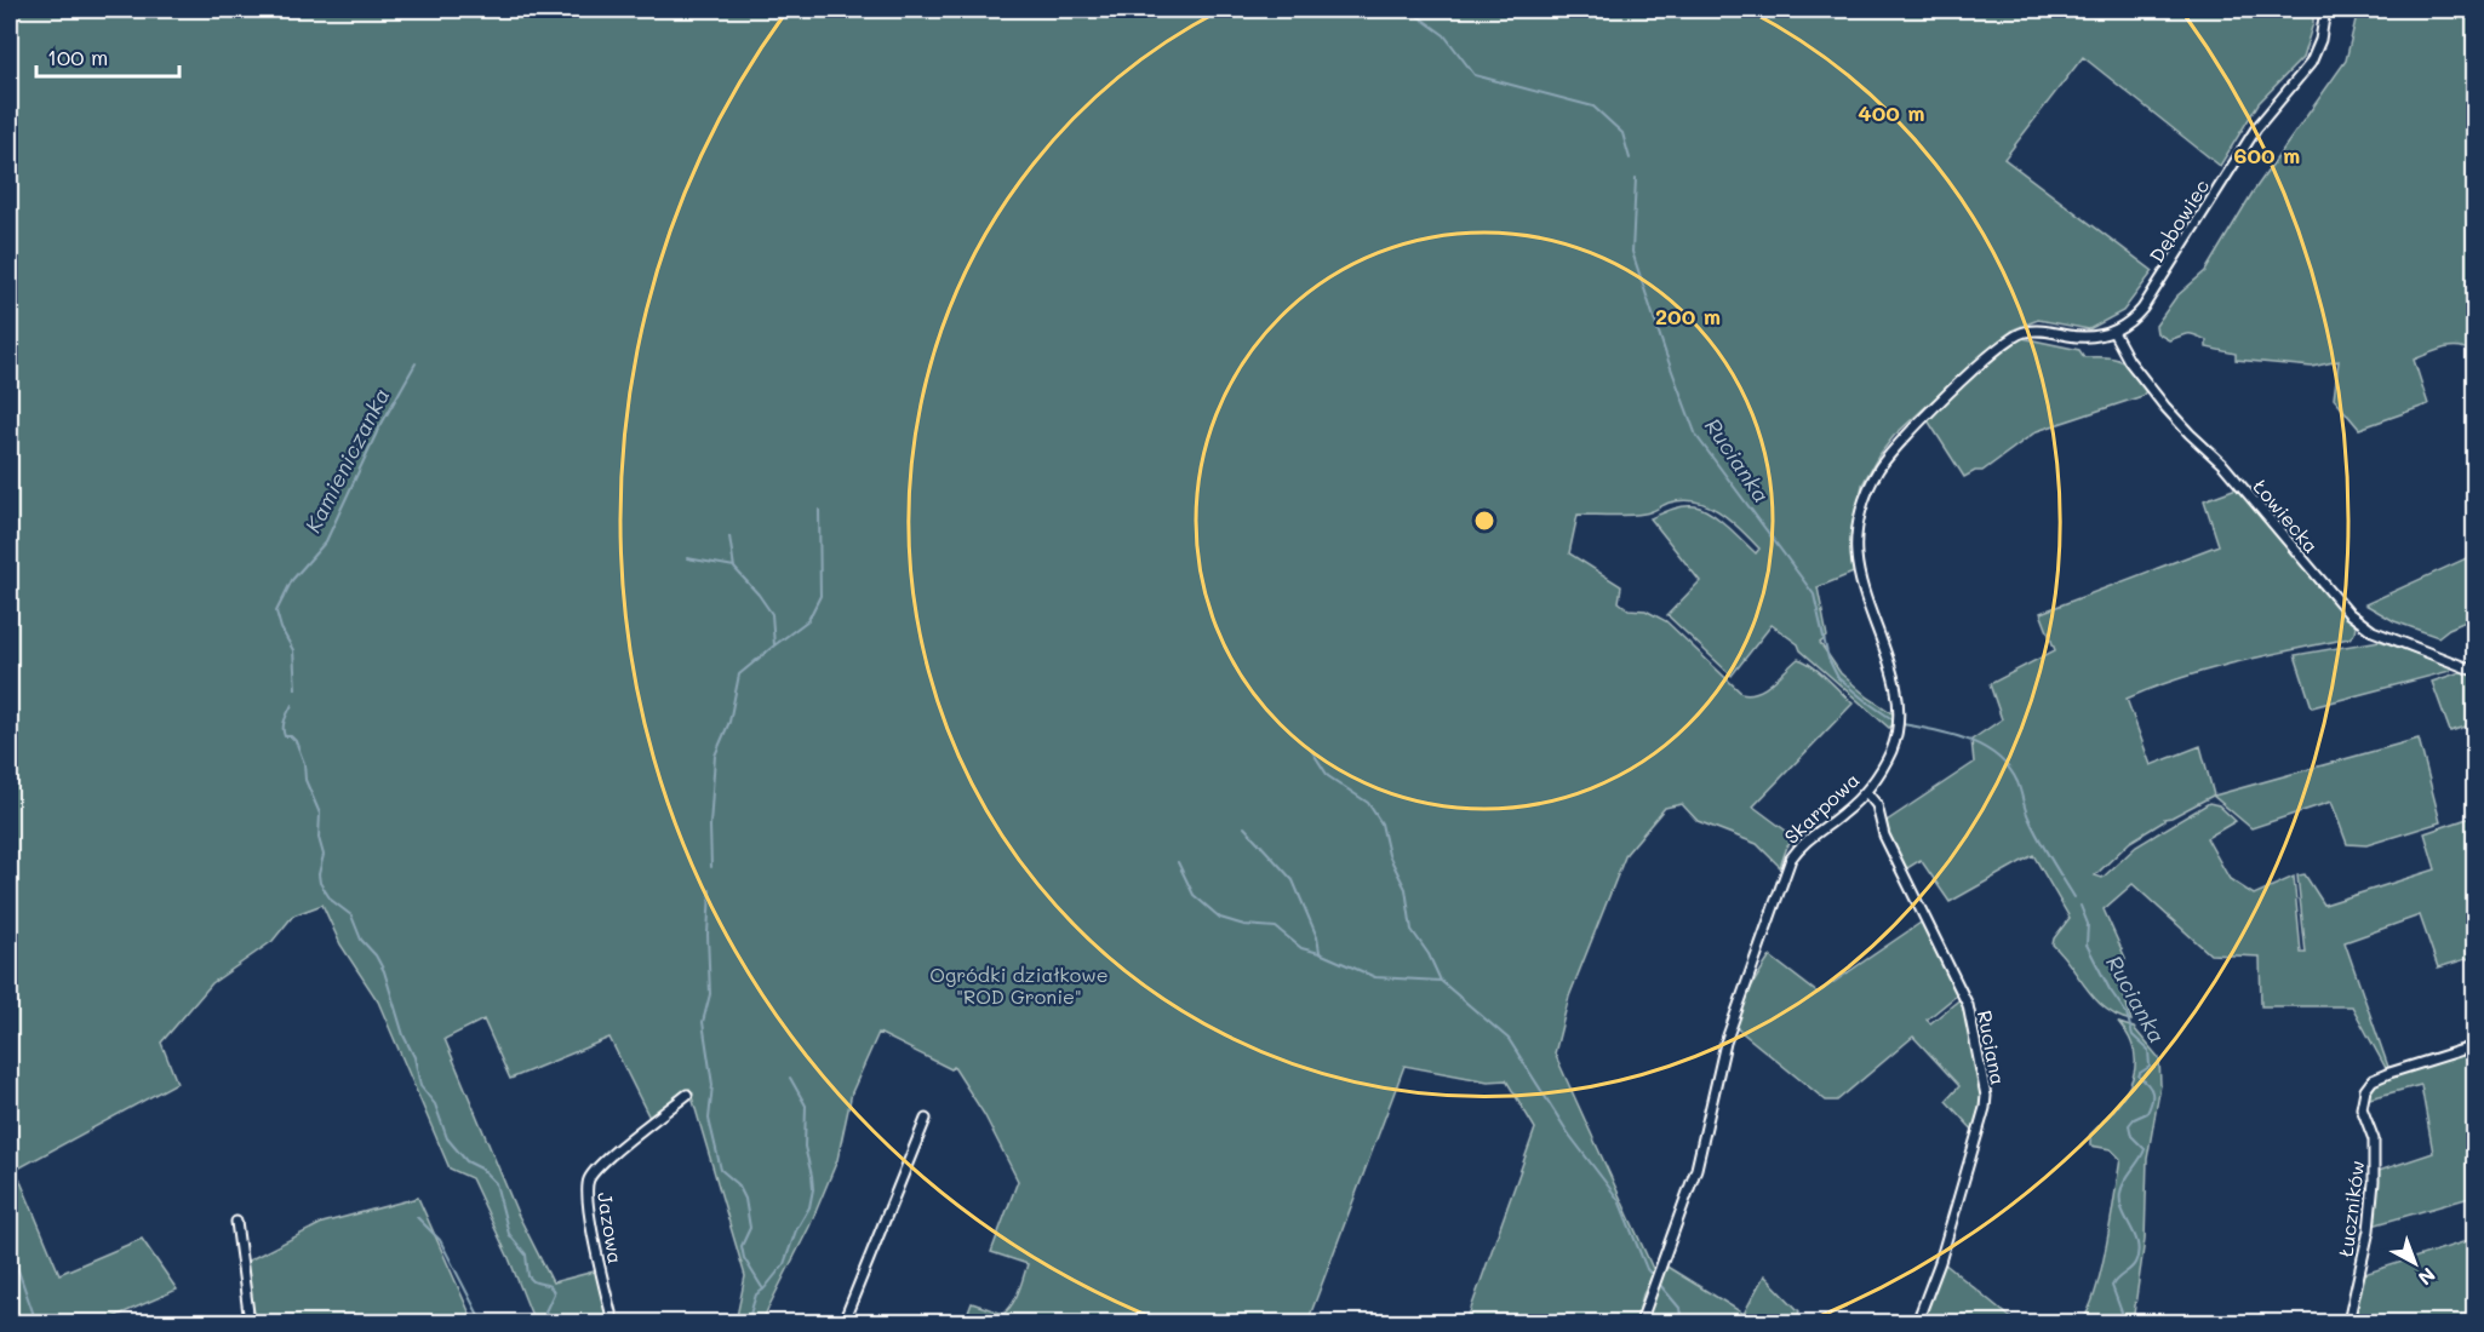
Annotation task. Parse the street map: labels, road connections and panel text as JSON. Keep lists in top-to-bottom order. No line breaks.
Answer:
{"streets":{"street":["Dębowiec","Łowiecka","Skarpowa","Ruciana","Łuczników","Jazowa"]},"crossings":[["Dębowiec","Łowiecka"],["Dębowiec","Skarpowa"],["Łowiecka","Skarpowa"],["Skarpowa","Ruciana"]],"water":["Kamieniczanka","Rucianka"],"parks":["Ogródki działkowe \"ROD Gronie\""],"scale_bar":"100 m","north":"bottom right","rings":["400 m","600 m","200 m"]}
